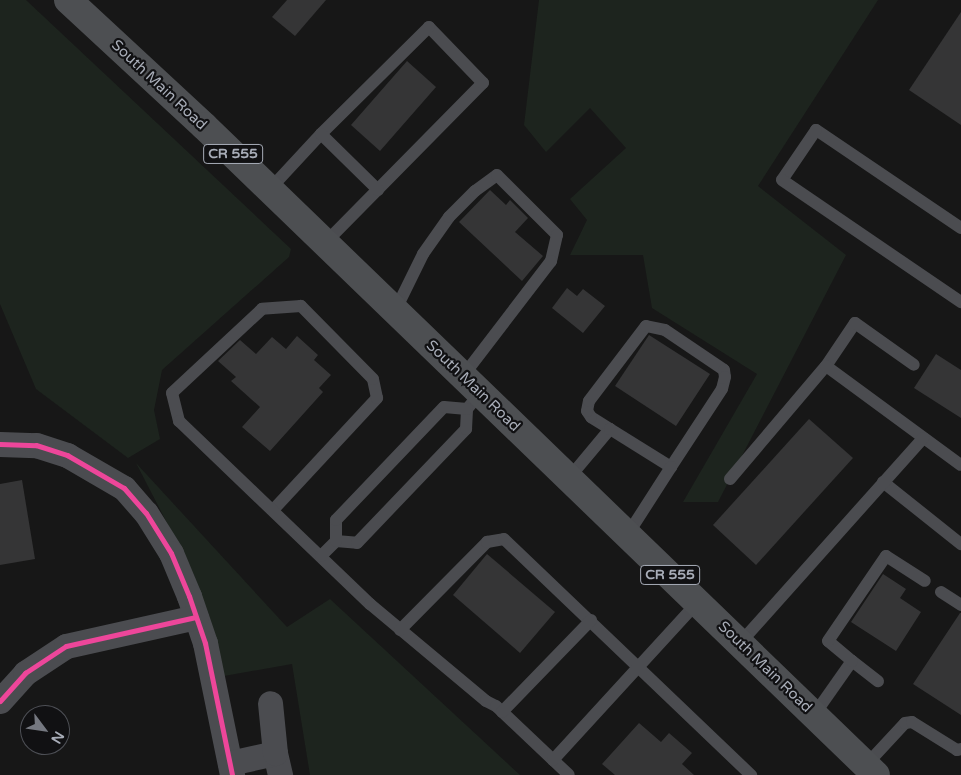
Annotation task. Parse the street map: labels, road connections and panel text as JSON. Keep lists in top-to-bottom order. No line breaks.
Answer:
{"streets":{"main road":["South Main Road","CR 555"]},"north":"bottom right"}
